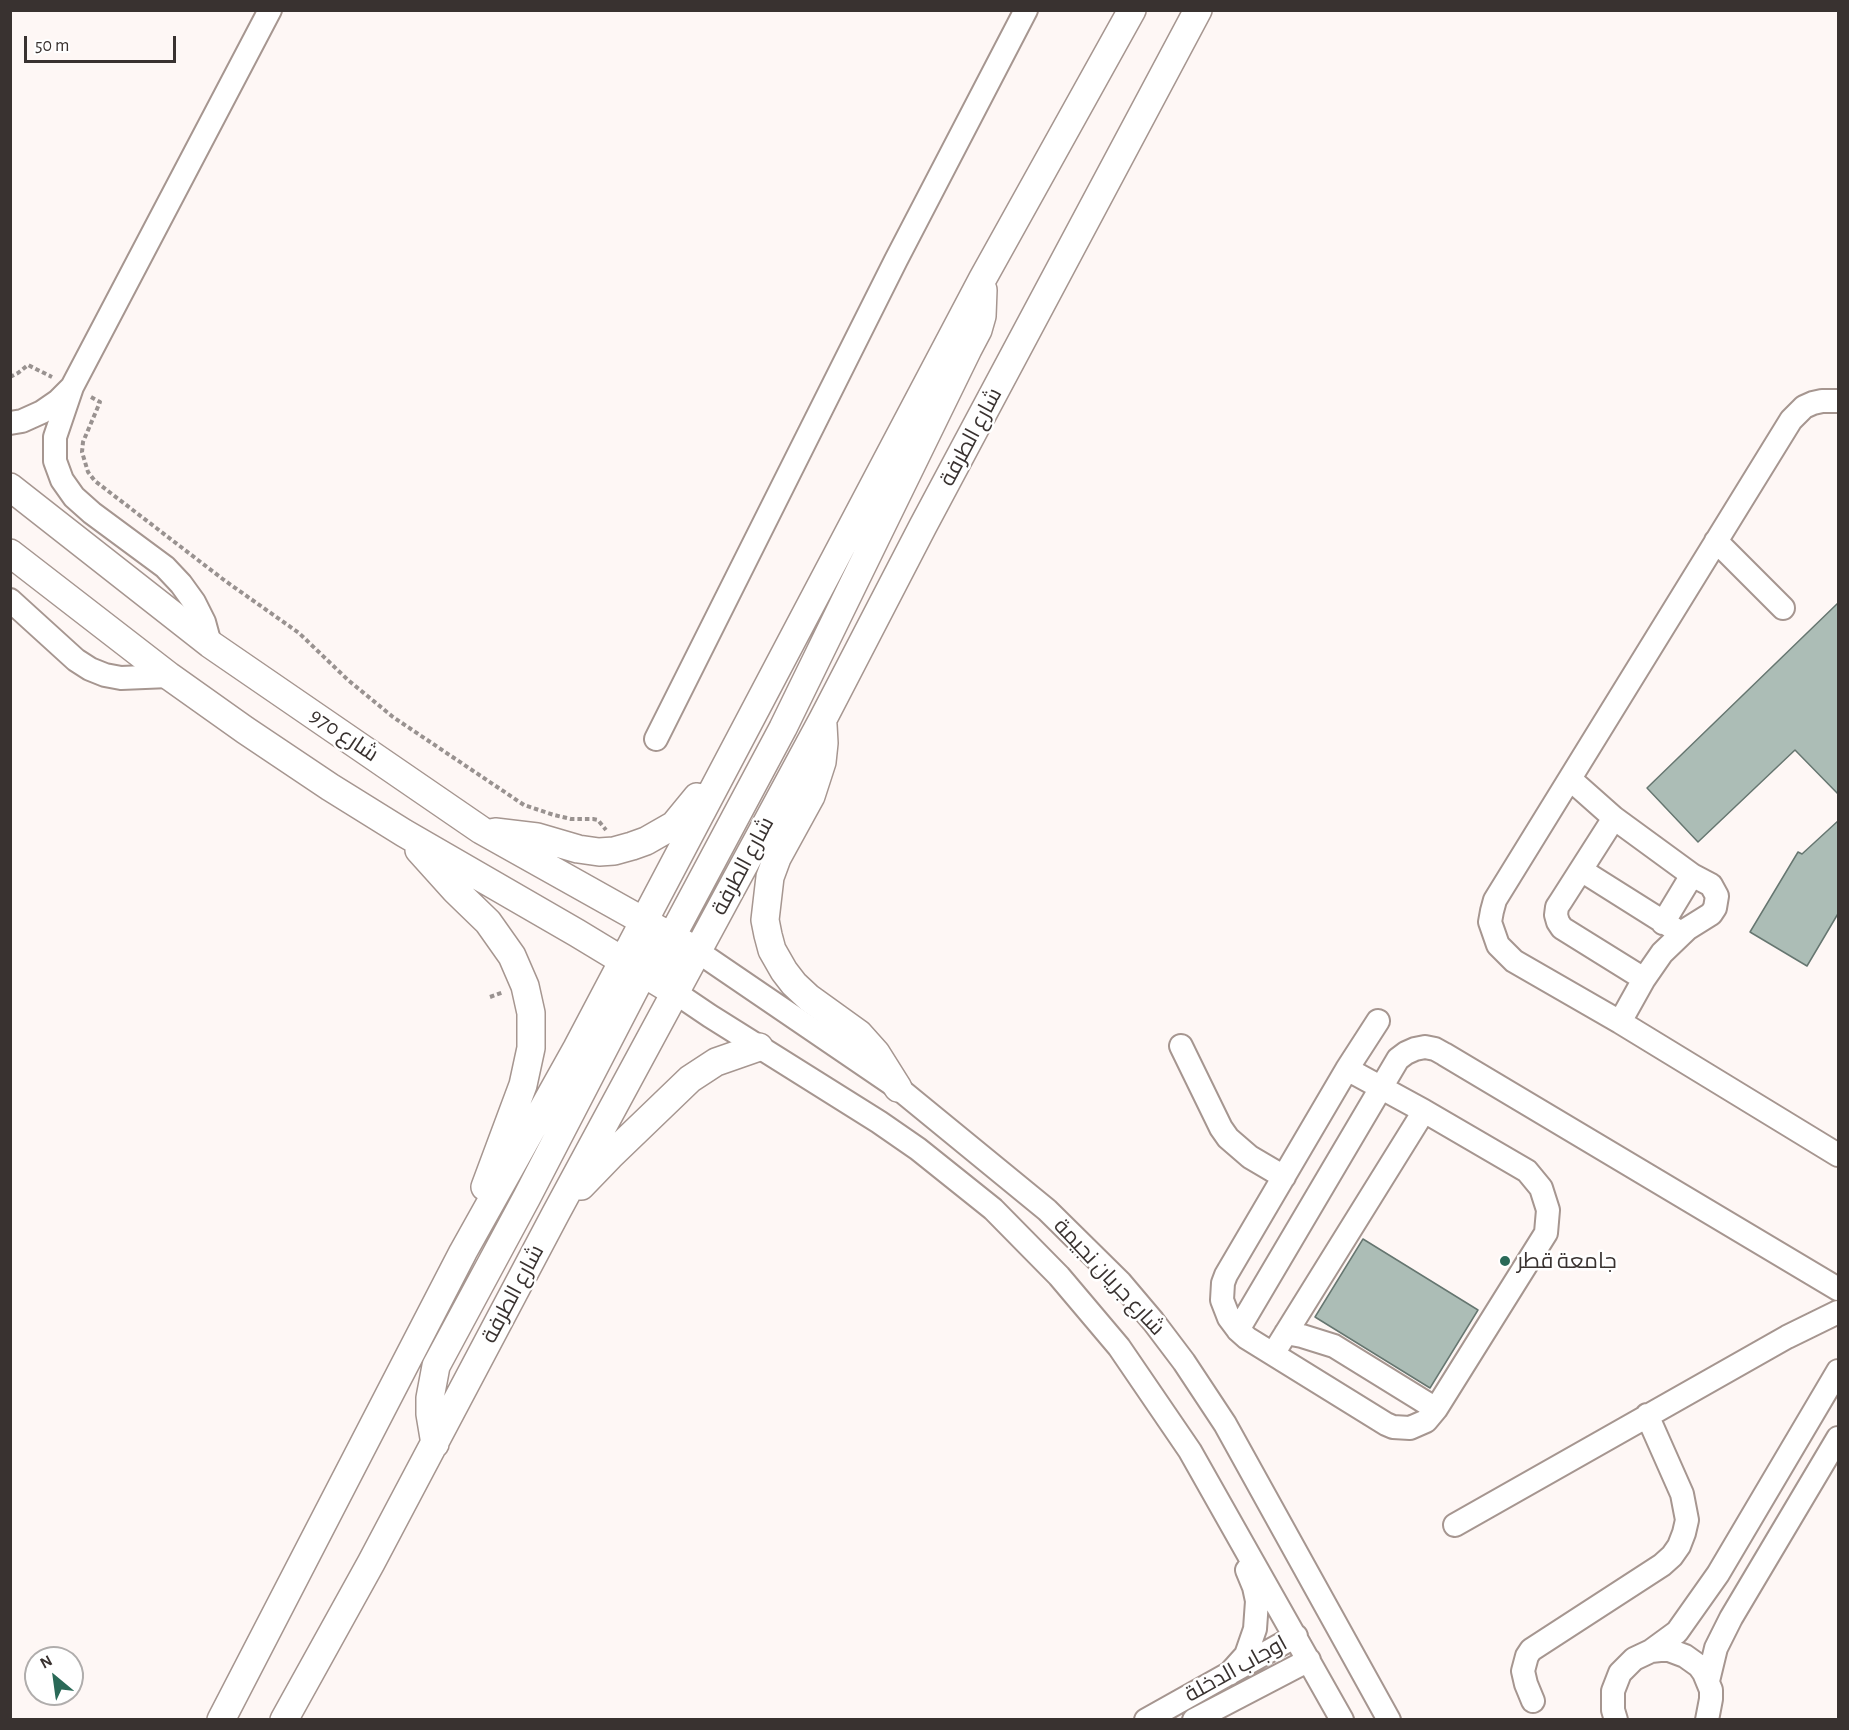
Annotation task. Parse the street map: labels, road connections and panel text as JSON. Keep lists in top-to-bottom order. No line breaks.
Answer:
{"streets":{"main road":["شارع الطرفة","شارع 970"],"street":["شارع جريان نجيمة","اوجاب الدخلة"]},"crossings":[["شارع الطرفة","شارع 970"],["شارع الطرفة","شارع جريان نجيمة"],["شارع 970","شارع جريان نجيمة"],["شارع جريان نجيمة","اوجاب الدخلة"]],"places":["جامعة قطر"],"scale_bar":"50 m","north":"top left"}
